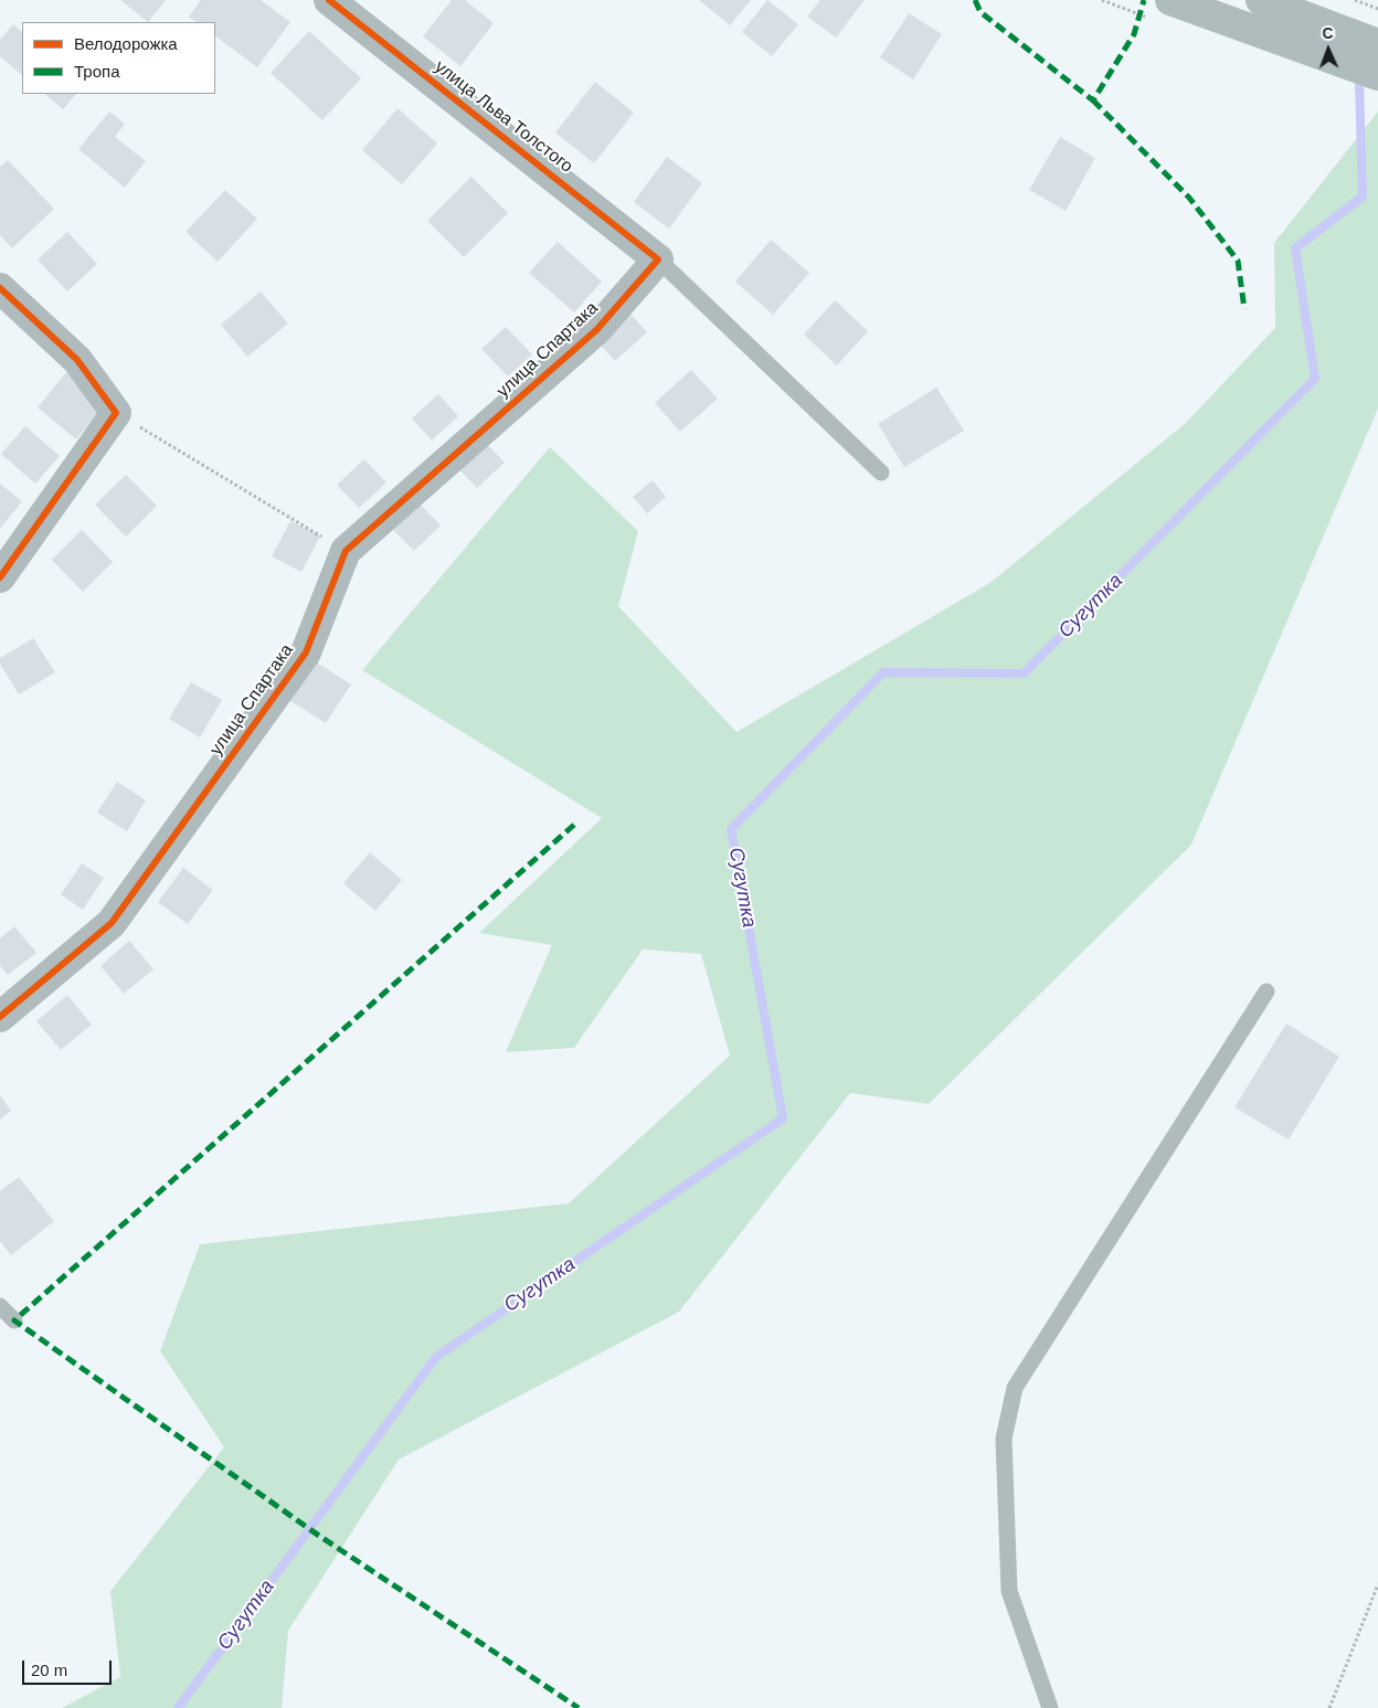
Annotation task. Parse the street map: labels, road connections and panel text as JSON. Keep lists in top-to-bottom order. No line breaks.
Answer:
{"streets":{"street":["улица Льва Толстого","улица Спартака"]},"crossings":[["улица Льва Толстого","улица Спартака"]],"water":["Сугутка"],"legend":["Велодорожка","Тропа"],"scale_bar":"20 m","north":"top"}
